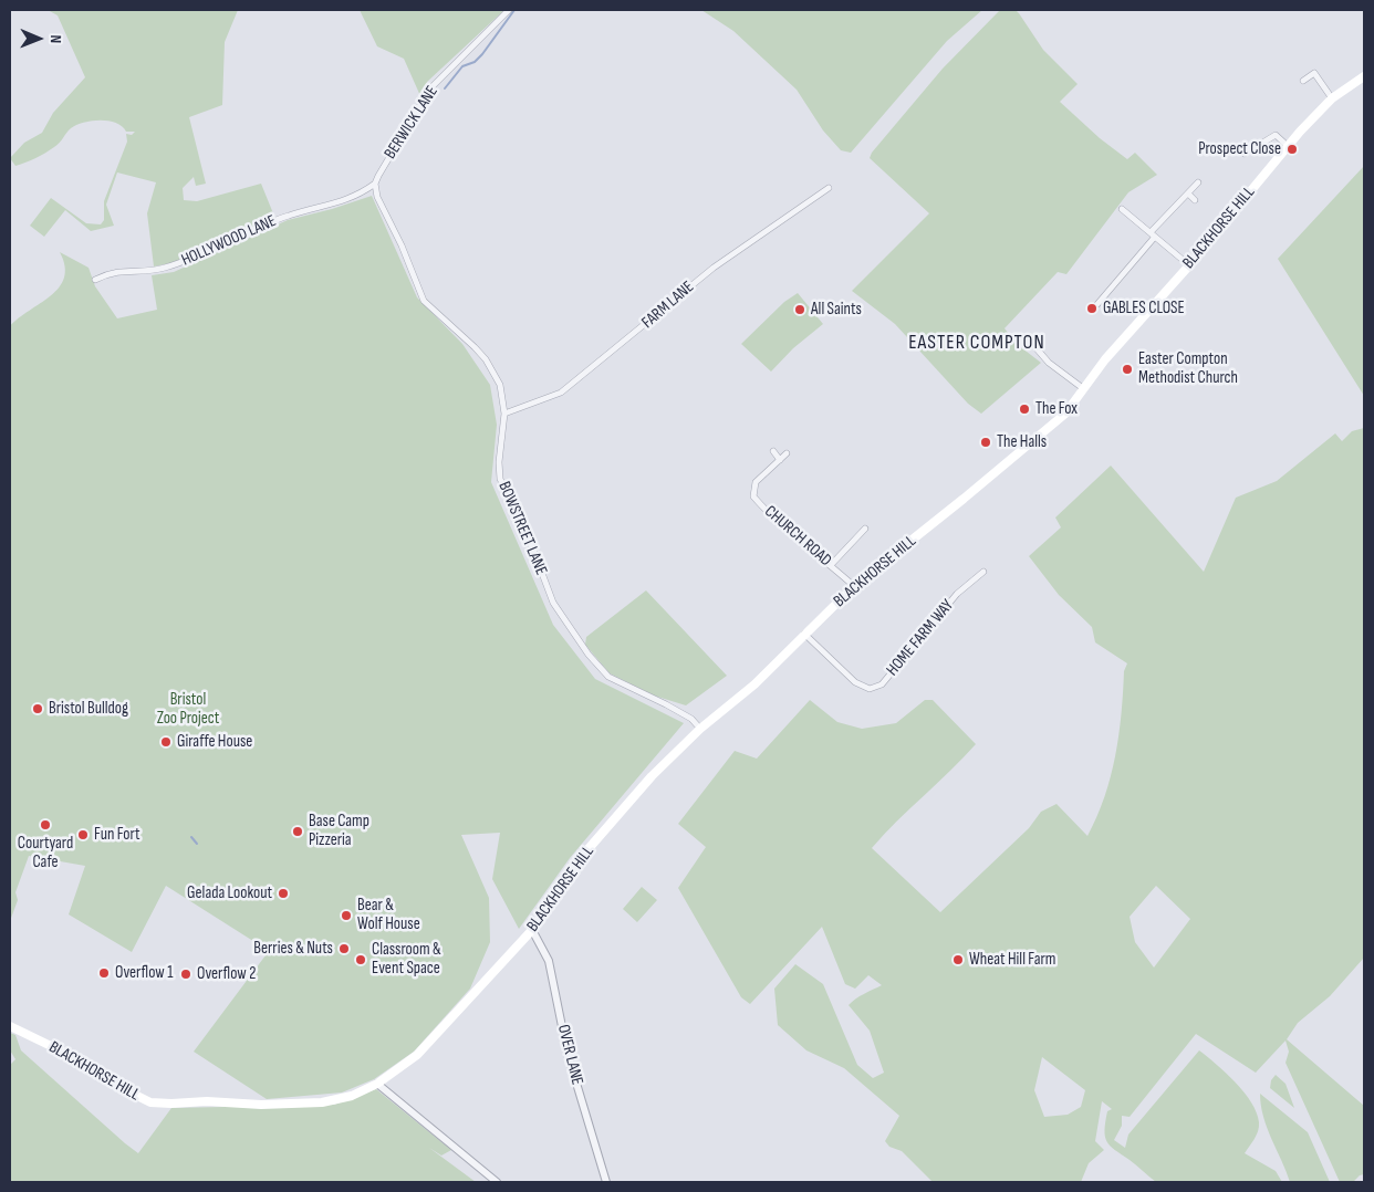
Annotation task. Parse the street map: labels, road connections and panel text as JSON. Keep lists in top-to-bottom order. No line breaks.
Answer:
{"streets":{"main road":["BLACKHORSE HILL"],"street":["BERWICK LANE","HOLLYWOOD LANE","FARM LANE","BOWSTREET LANE","CHURCH ROAD","HOME FARM WAY","OVER LANE"]},"crossings":[["BERWICK LANE","HOLLYWOOD LANE"],["BLACKHORSE HILL","BOWSTREET LANE"],["BLACKHORSE HILL","CHURCH ROAD"],["BLACKHORSE HILL","HOME FARM WAY"],["BLACKHORSE HILL","OVER LANE"],["FARM LANE","BOWSTREET LANE"]],"districts":["EASTER COMPTON"],"parks":["Bristol Zoo Project"],"places":["Prospect Close","GABLES CLOSE","All Saints","Easter Compton Methodist Church","The Fox","The Halls","Bristol Bulldog","Giraffe House","Courtyard Cafe","Base Camp Pizzeria","Fun Fort","Gelada Lookout","Bear & Wolf House","Berries & Nuts","Classroom & Event Space","Wheat Hill Farm","Overflow 1","Overflow 2"],"north":"right"}
